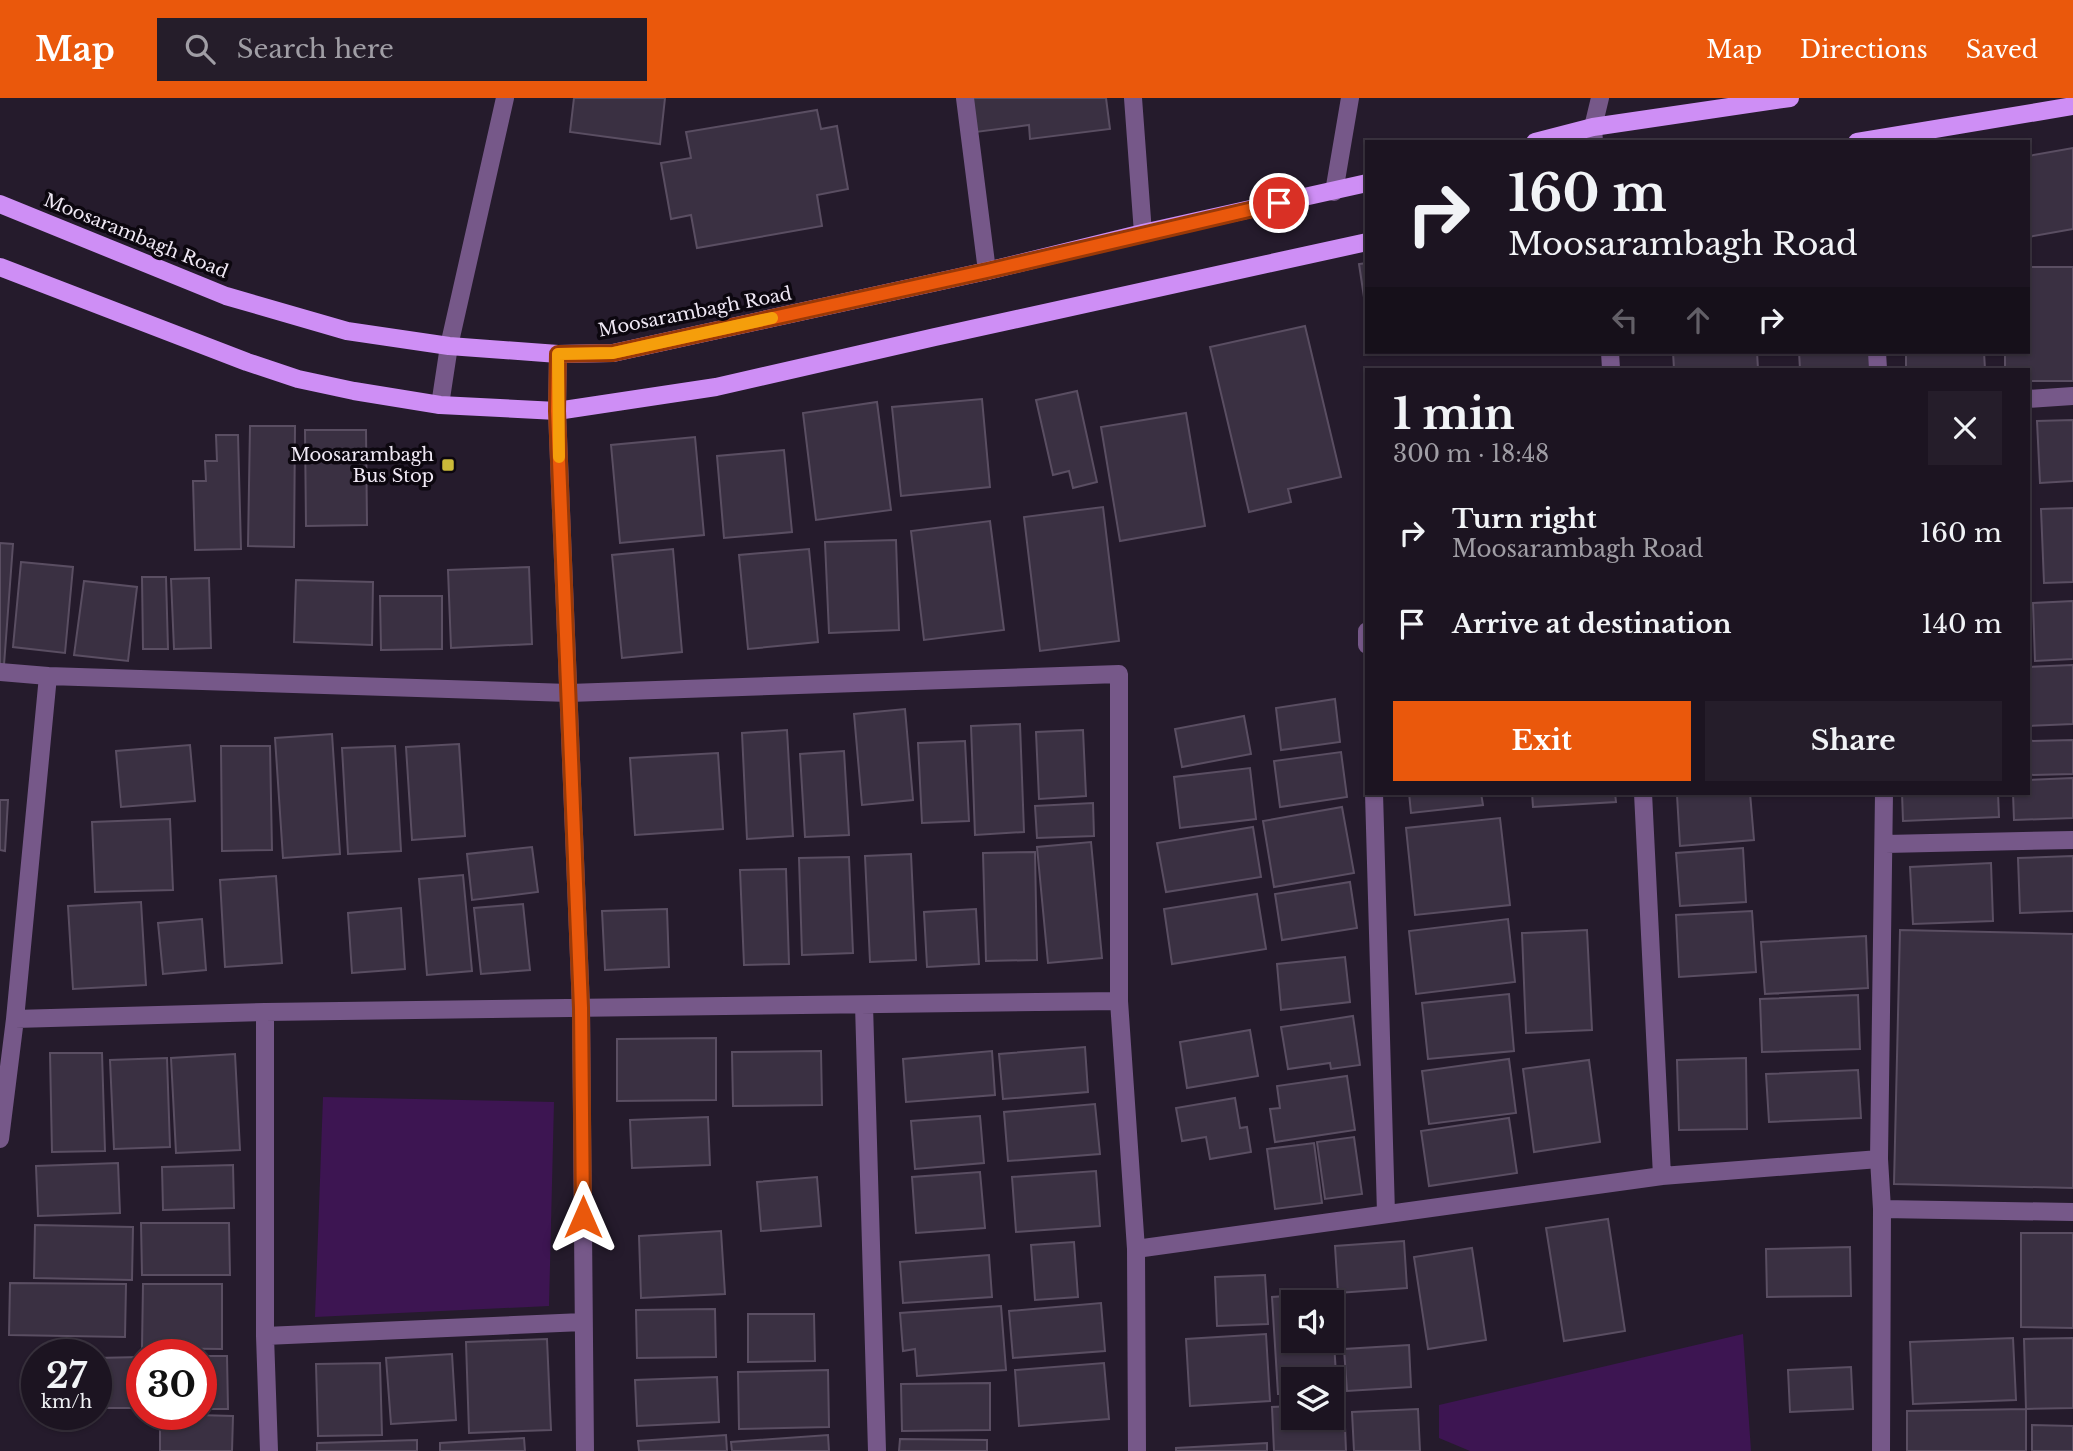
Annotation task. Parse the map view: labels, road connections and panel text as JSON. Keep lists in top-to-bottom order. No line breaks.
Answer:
{"streets":{"main road":["Moosarambagh Road"]},"places":{"transit":["Moosarambagh Bus Stop"]},"page":{"header":"Map","search":"Search here","nav":["Map","Directions","Saved"],"turn":["160 m","Moosarambagh Road"],"heading":["1 min","300 m · 18:48"],"list":[{"name":"Turn right","note":"Moosarambagh Road","value":"160 m"},{"name":"Arrive at destination","value":"140 m"}],"buttons":["Exit","Share"],"speed":"27 km/h","limit":"30"}}
